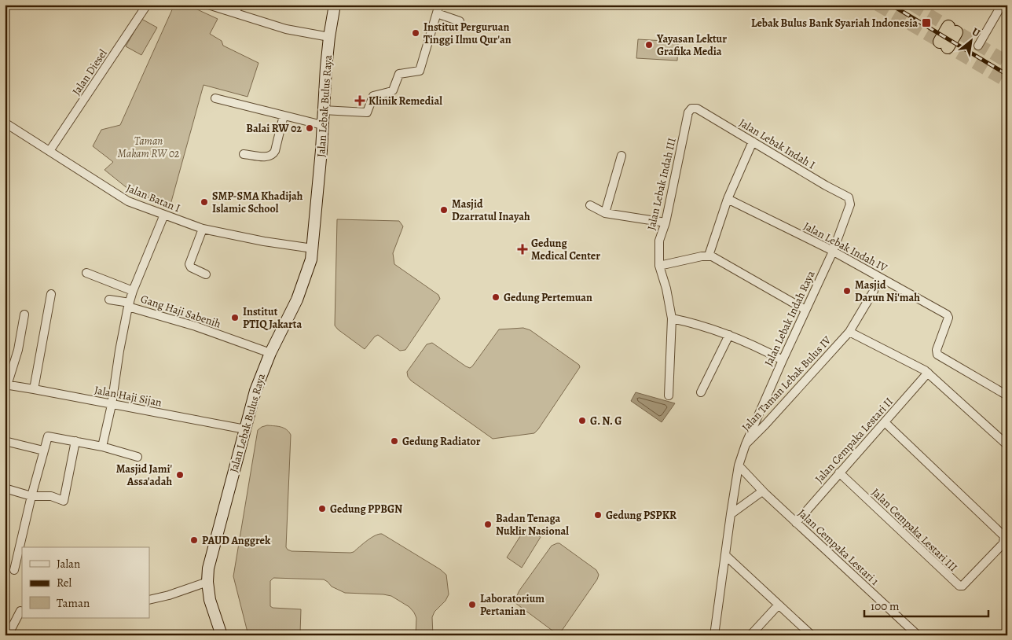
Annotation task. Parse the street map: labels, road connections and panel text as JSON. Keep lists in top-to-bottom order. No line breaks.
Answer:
{"streets":{"main road":["Jalan Lebak Bulus Raya"],"street":["Jalan Diesel","Jalan Lebak Indah I","Jalan Lebak Indah III","Jalan Batan I","Jalan Lebak Indah IV","Gang Haji Sabenih","Jalan Lebak Indah Raya","Jalan Taman Lebak Bulus IV","Jalan Haji Sijan","Jalan Cempaka Lestari II","Jalan Cempaka Lestari III","Jalan Cempaka Lestari 1"]},"crossings":[["Jalan Diesel","Jalan Batan I"],["Jalan Lebak Bulus Raya","Jalan Batan I"],["Jalan Lebak Bulus Raya","Gang Haji Sabenih"],["Jalan Lebak Bulus Raya","Jalan Haji Sijan"],["Jalan Lebak Indah I","Jalan Lebak Indah III"],["Jalan Lebak Indah I","Jalan Lebak Indah Raya"],["Jalan Lebak Indah IV","Jalan Lebak Indah Raya"],["Jalan Lebak Indah Raya","Jalan Taman Lebak Bulus IV"],["Jalan Taman Lebak Bulus IV","Jalan Cempaka Lestari 1"],["Jalan Cempaka Lestari II","Jalan Cempaka Lestari III"],["Jalan Cempaka Lestari II","Jalan Cempaka Lestari 1"]],"parks":["Taman Makam RW 02"],"places":{"transit":["Lebak Bulus Bank Syariah Indonesia"],"other":["Institut Perguruan Tinggi Ilmu Qur'an","Yayasan Lektur Grafika Media","Balai RW 02","SMP-SMA Khadijah Islamic School","Masjid Dzarratul Inayah","Masjid Darun Ni'mah","Gedung Pertemuan","Institut PTIQ Jakarta","G. N. G","Gedung Radiator","Masjid Jami' Assa'adah","Gedung PPBGN","Gedung PSPKR","Badan Tenaga Nuklir Nasional","PAUD Anggrek","Laboratorium Pertanian"],"health":["Klinik Remedial","Gedung Medical Center"]},"legend":["Jalan","Rel","Taman"],"scale_bar":"100 m","north":"top right"}
